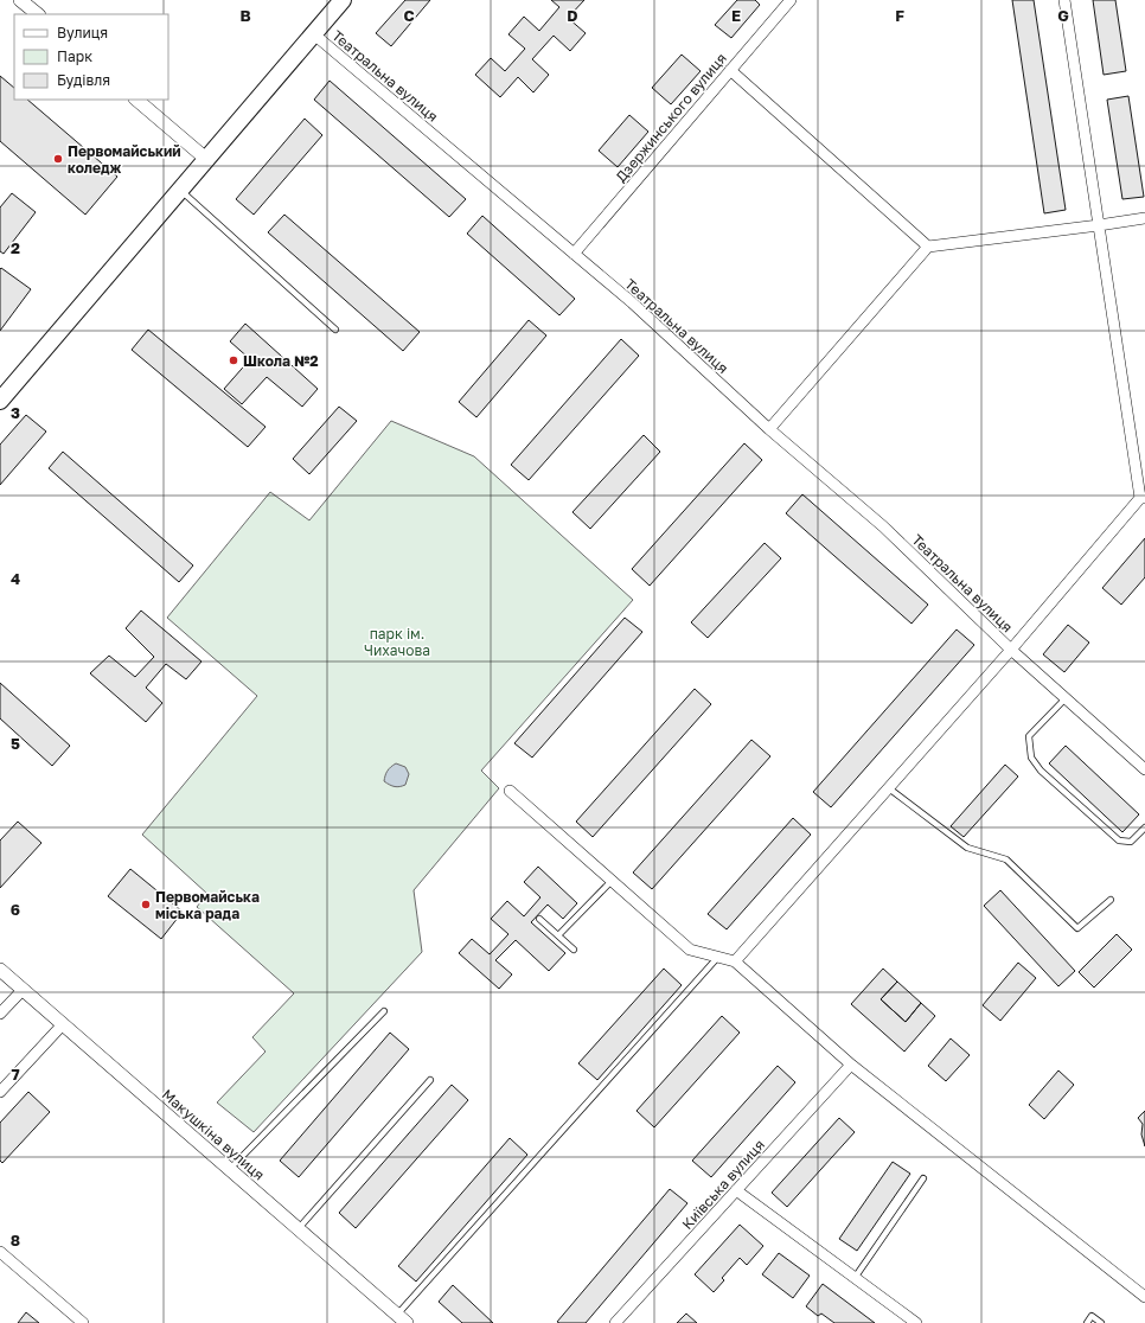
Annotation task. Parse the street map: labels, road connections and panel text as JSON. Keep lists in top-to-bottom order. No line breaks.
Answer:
{"streets":{"street":["Театральна вулиця","Дзержинського вулиця","Макушкіна вулиця","Київська вулиця"]},"crossings":[["Театральна вулиця","Дзержинського вулиця"]],"parks":["парк ім. Чихачова"],"places":["Первомайський коледж","Школа №2","Первомайська міська рада"],"legend":["Вулиця","Парк","Будівля"],"grid":{"columns":["B","C","D","E","F","G"],"rows":["2","3","4","5","6","7","8"]}}
